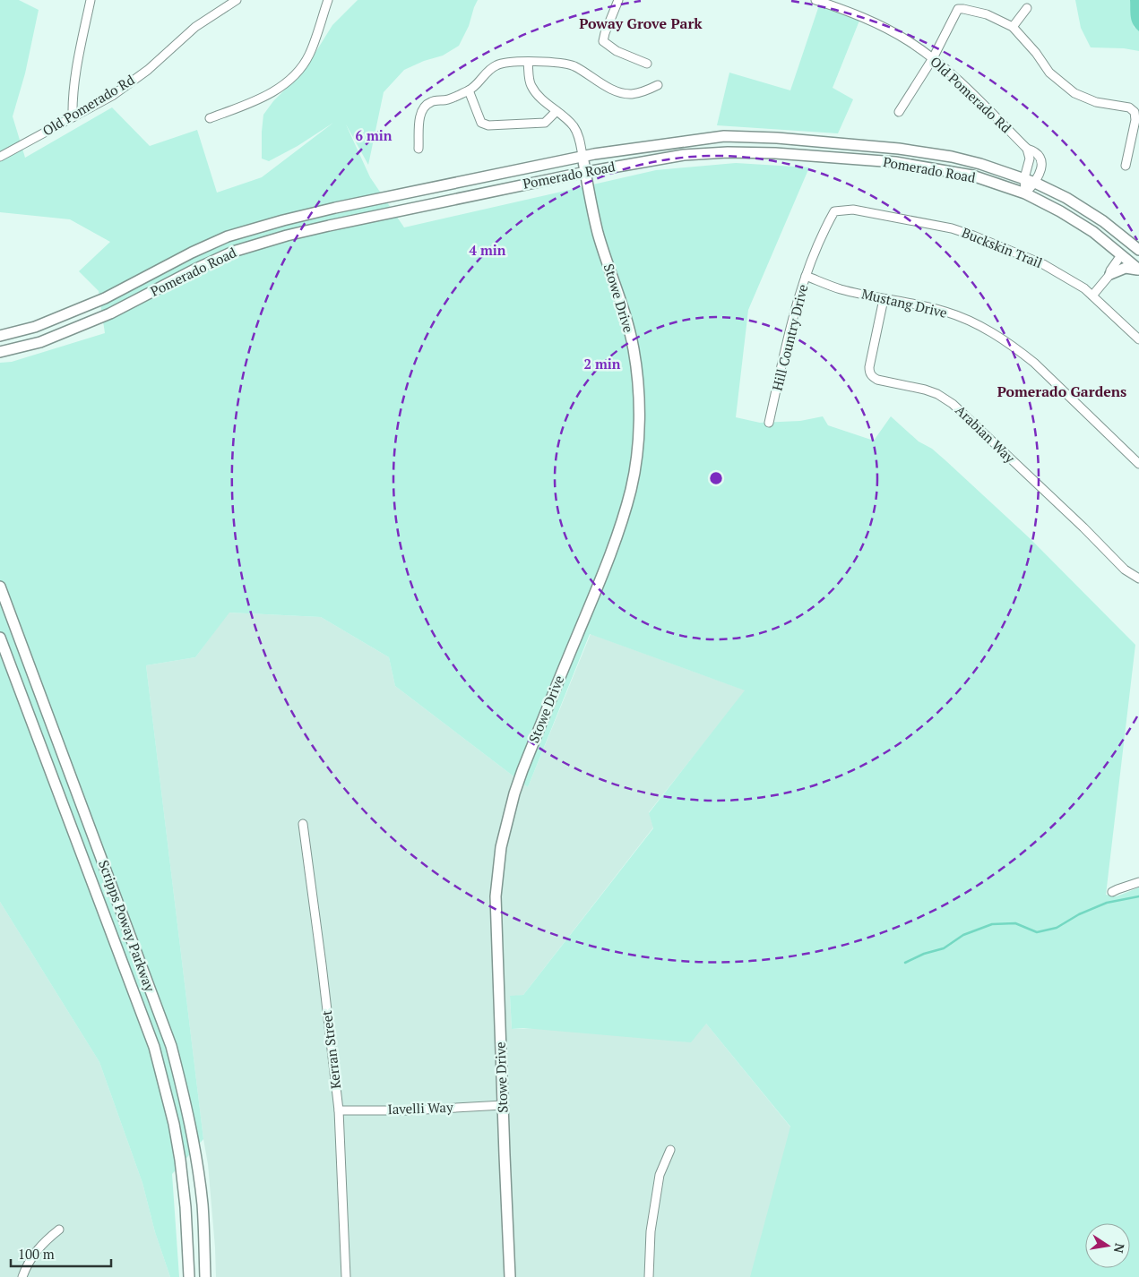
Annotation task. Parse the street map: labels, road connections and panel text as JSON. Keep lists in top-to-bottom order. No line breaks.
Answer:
{"streets":{"main road":["Pomerado Road","Stowe Drive","Scripps Poway Parkway"],"street":["Old Pomerado Rd","Buckskin Trail","Mustang Drive","Hill Country Drive","Arabian Way","Kerran Street","Iavelli Way"]},"crossings":[["Old Pomerado Rd","Pomerado Road"],["Pomerado Road","Stowe Drive"],["Buckskin Trail","Hill Country Drive"],["Stowe Drive","Iavelli Way"],["Mustang Drive","Hill Country Drive"],["Mustang Drive","Arabian Way"],["Kerran Street","Iavelli Way"]],"districts":["Poway Grove Park","Pomerado Gardens"],"scale_bar":"100 m","north":"right","rings":["6 min","4 min","2 min"]}
